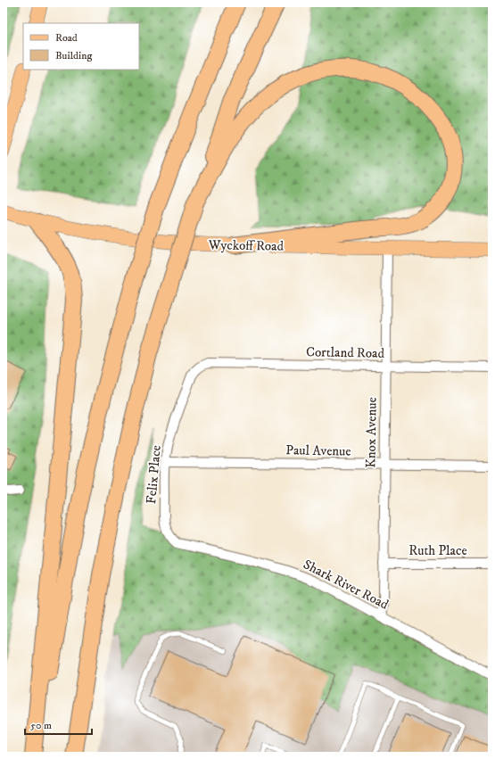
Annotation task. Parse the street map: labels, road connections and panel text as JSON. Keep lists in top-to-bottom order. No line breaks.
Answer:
{"streets":{"main road":["Wyckoff Road"],"street":["Cortland Road","Knox Avenue","Paul Avenue","Felix Place","Ruth Place","Shark River Road"]},"crossings":[["Wyckoff Road","Knox Avenue"],["Cortland Road","Knox Avenue"],["Cortland Road","Felix Place"],["Knox Avenue","Paul Avenue"],["Knox Avenue","Ruth Place"],["Knox Avenue","Shark River Road"],["Paul Avenue","Felix Place"],["Felix Place","Shark River Road"]],"legend":["Road","Building"],"scale_bar":"50 m"}
